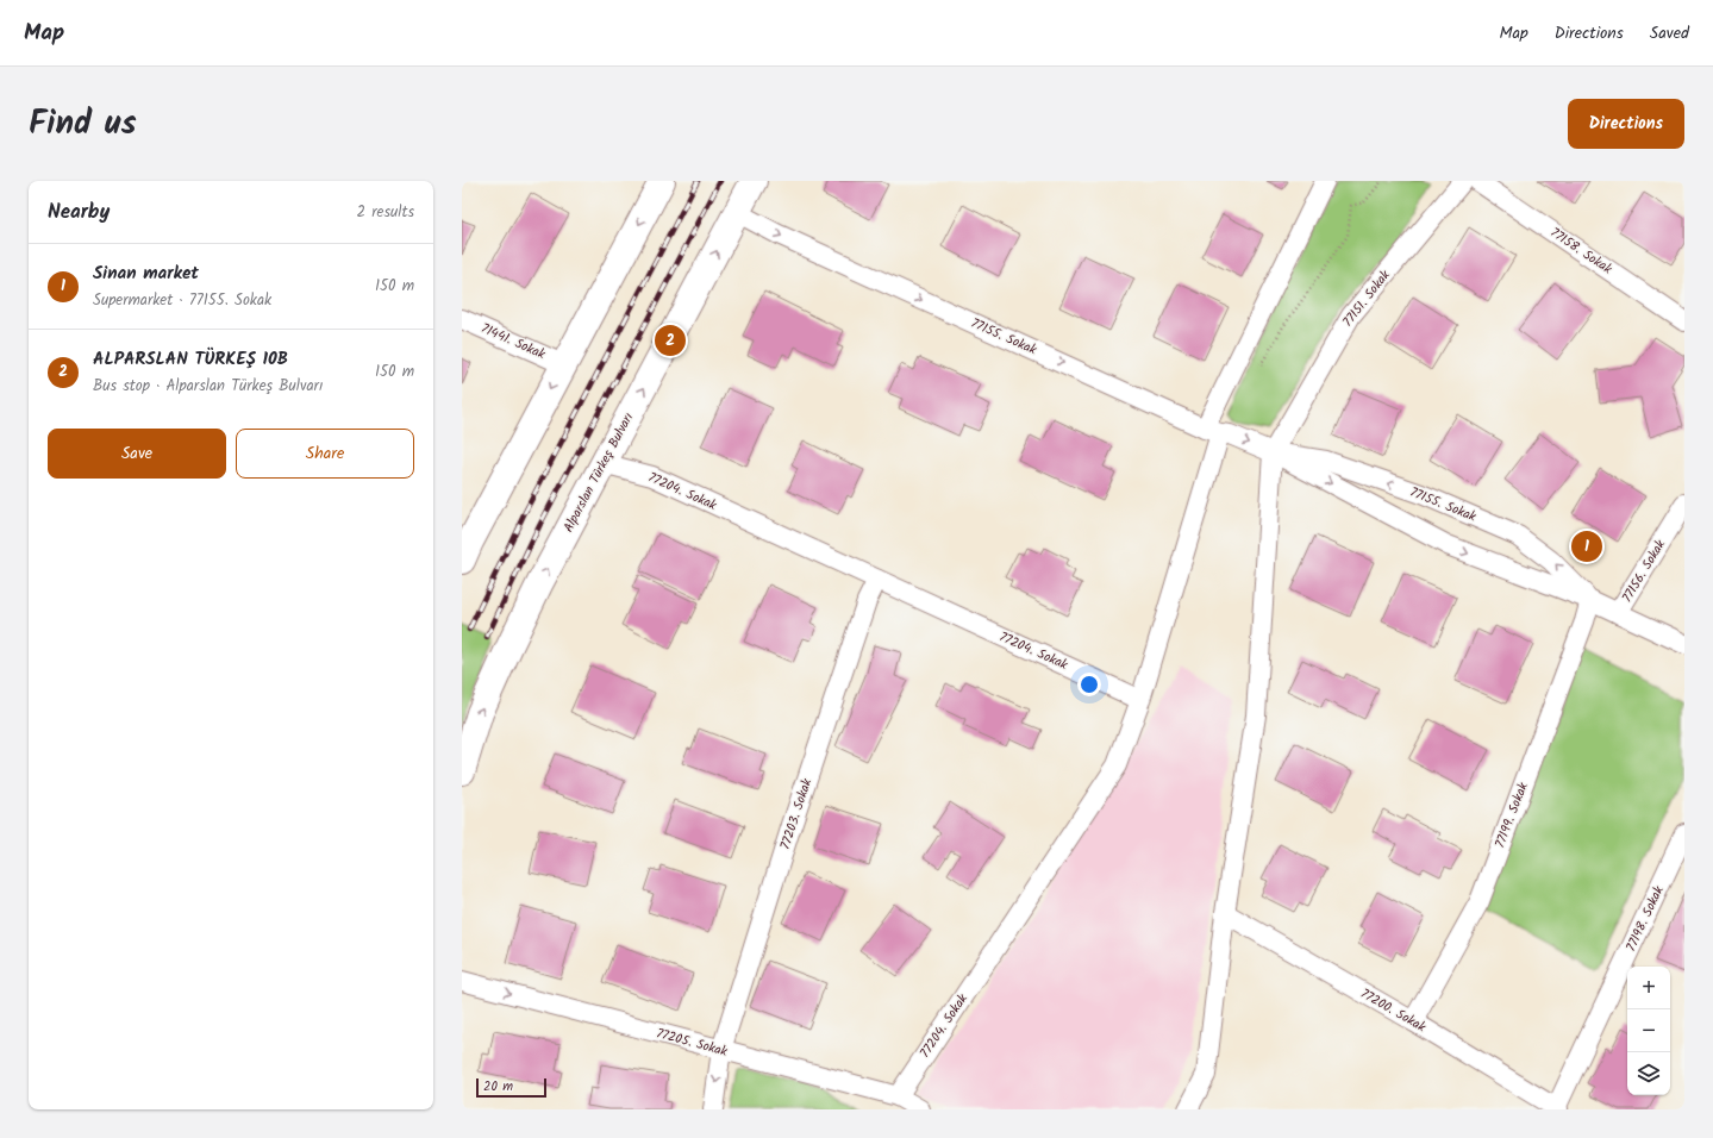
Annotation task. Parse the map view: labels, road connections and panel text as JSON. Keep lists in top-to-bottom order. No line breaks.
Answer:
{"streets":{"main road":["Alparslan Türkeş Bulvarı"],"street":["77158. Sokak","77151. Sokak","77155. Sokak","71441. Sokak","77204. Sokak","77156. Sokak","77203. Sokak","77199. Sokak","77198. Sokak","77200. Sokak","77205. Sokak"]},"crossings":[["77151. Sokak","77155. Sokak"],["77155. Sokak","Alparslan Türkeş Bulvarı"],["77155. Sokak","77156. Sokak"],["77155. Sokak","77199. Sokak"],["Alparslan Türkeş Bulvarı","77204. Sokak"],["77204. Sokak","77203. Sokak"],["77204. Sokak","77205. Sokak"],["77203. Sokak","77205. Sokak"],["77199. Sokak","77200. Sokak"],["77198. Sokak","77200. Sokak"]],"one_way":["77205. Sokak"],"scale_bar":"20 m","page":{"header":"Map","nav":["Map","Directions","Saved"],"title":"Find us","buttons":["Directions",["Save","Share"]],"heading":["Nearby","2 results"],"list":[{"mark":"1","name":"Sinan market","note":"Supermarket · 77155. Sokak","value":"150 m"},{"mark":"2","name":"ALPARSLAN TÜRKEŞ 10B","note":"Bus stop · Alparslan Türkeş Bulvarı","value":"150 m"}],"pins":["2","1"],"map_buttons":["+","−"],"scale":"20 m"}}
